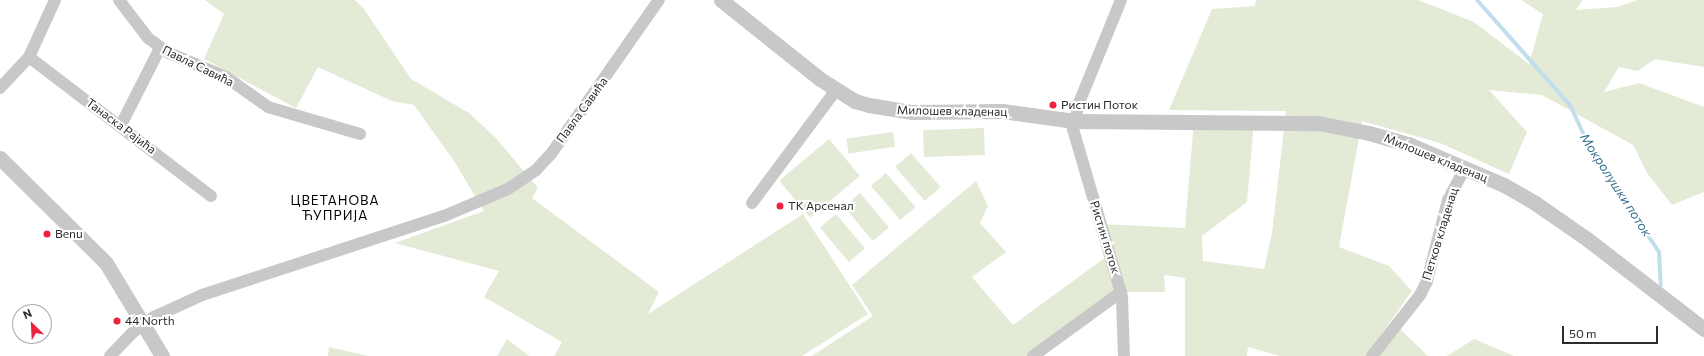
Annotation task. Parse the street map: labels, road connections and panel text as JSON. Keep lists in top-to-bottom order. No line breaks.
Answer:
{"streets":{"street":["Павла Савића","Милошев кладенац","Танаска Рајића","Петков кладенац","Ристин поток"]},"crossings":[["Милошев кладенац","Петков кладенац"],["Милошев кладенац","Ристин поток"]],"districts":["ЦВЕТАНОВА ЋУПРИЈА"],"water":["Мокролушки поток"],"places":["Ристин Поток","ТК Арсенал","Benu","44 North"],"scale_bar":"50 m","north":"top left"}
